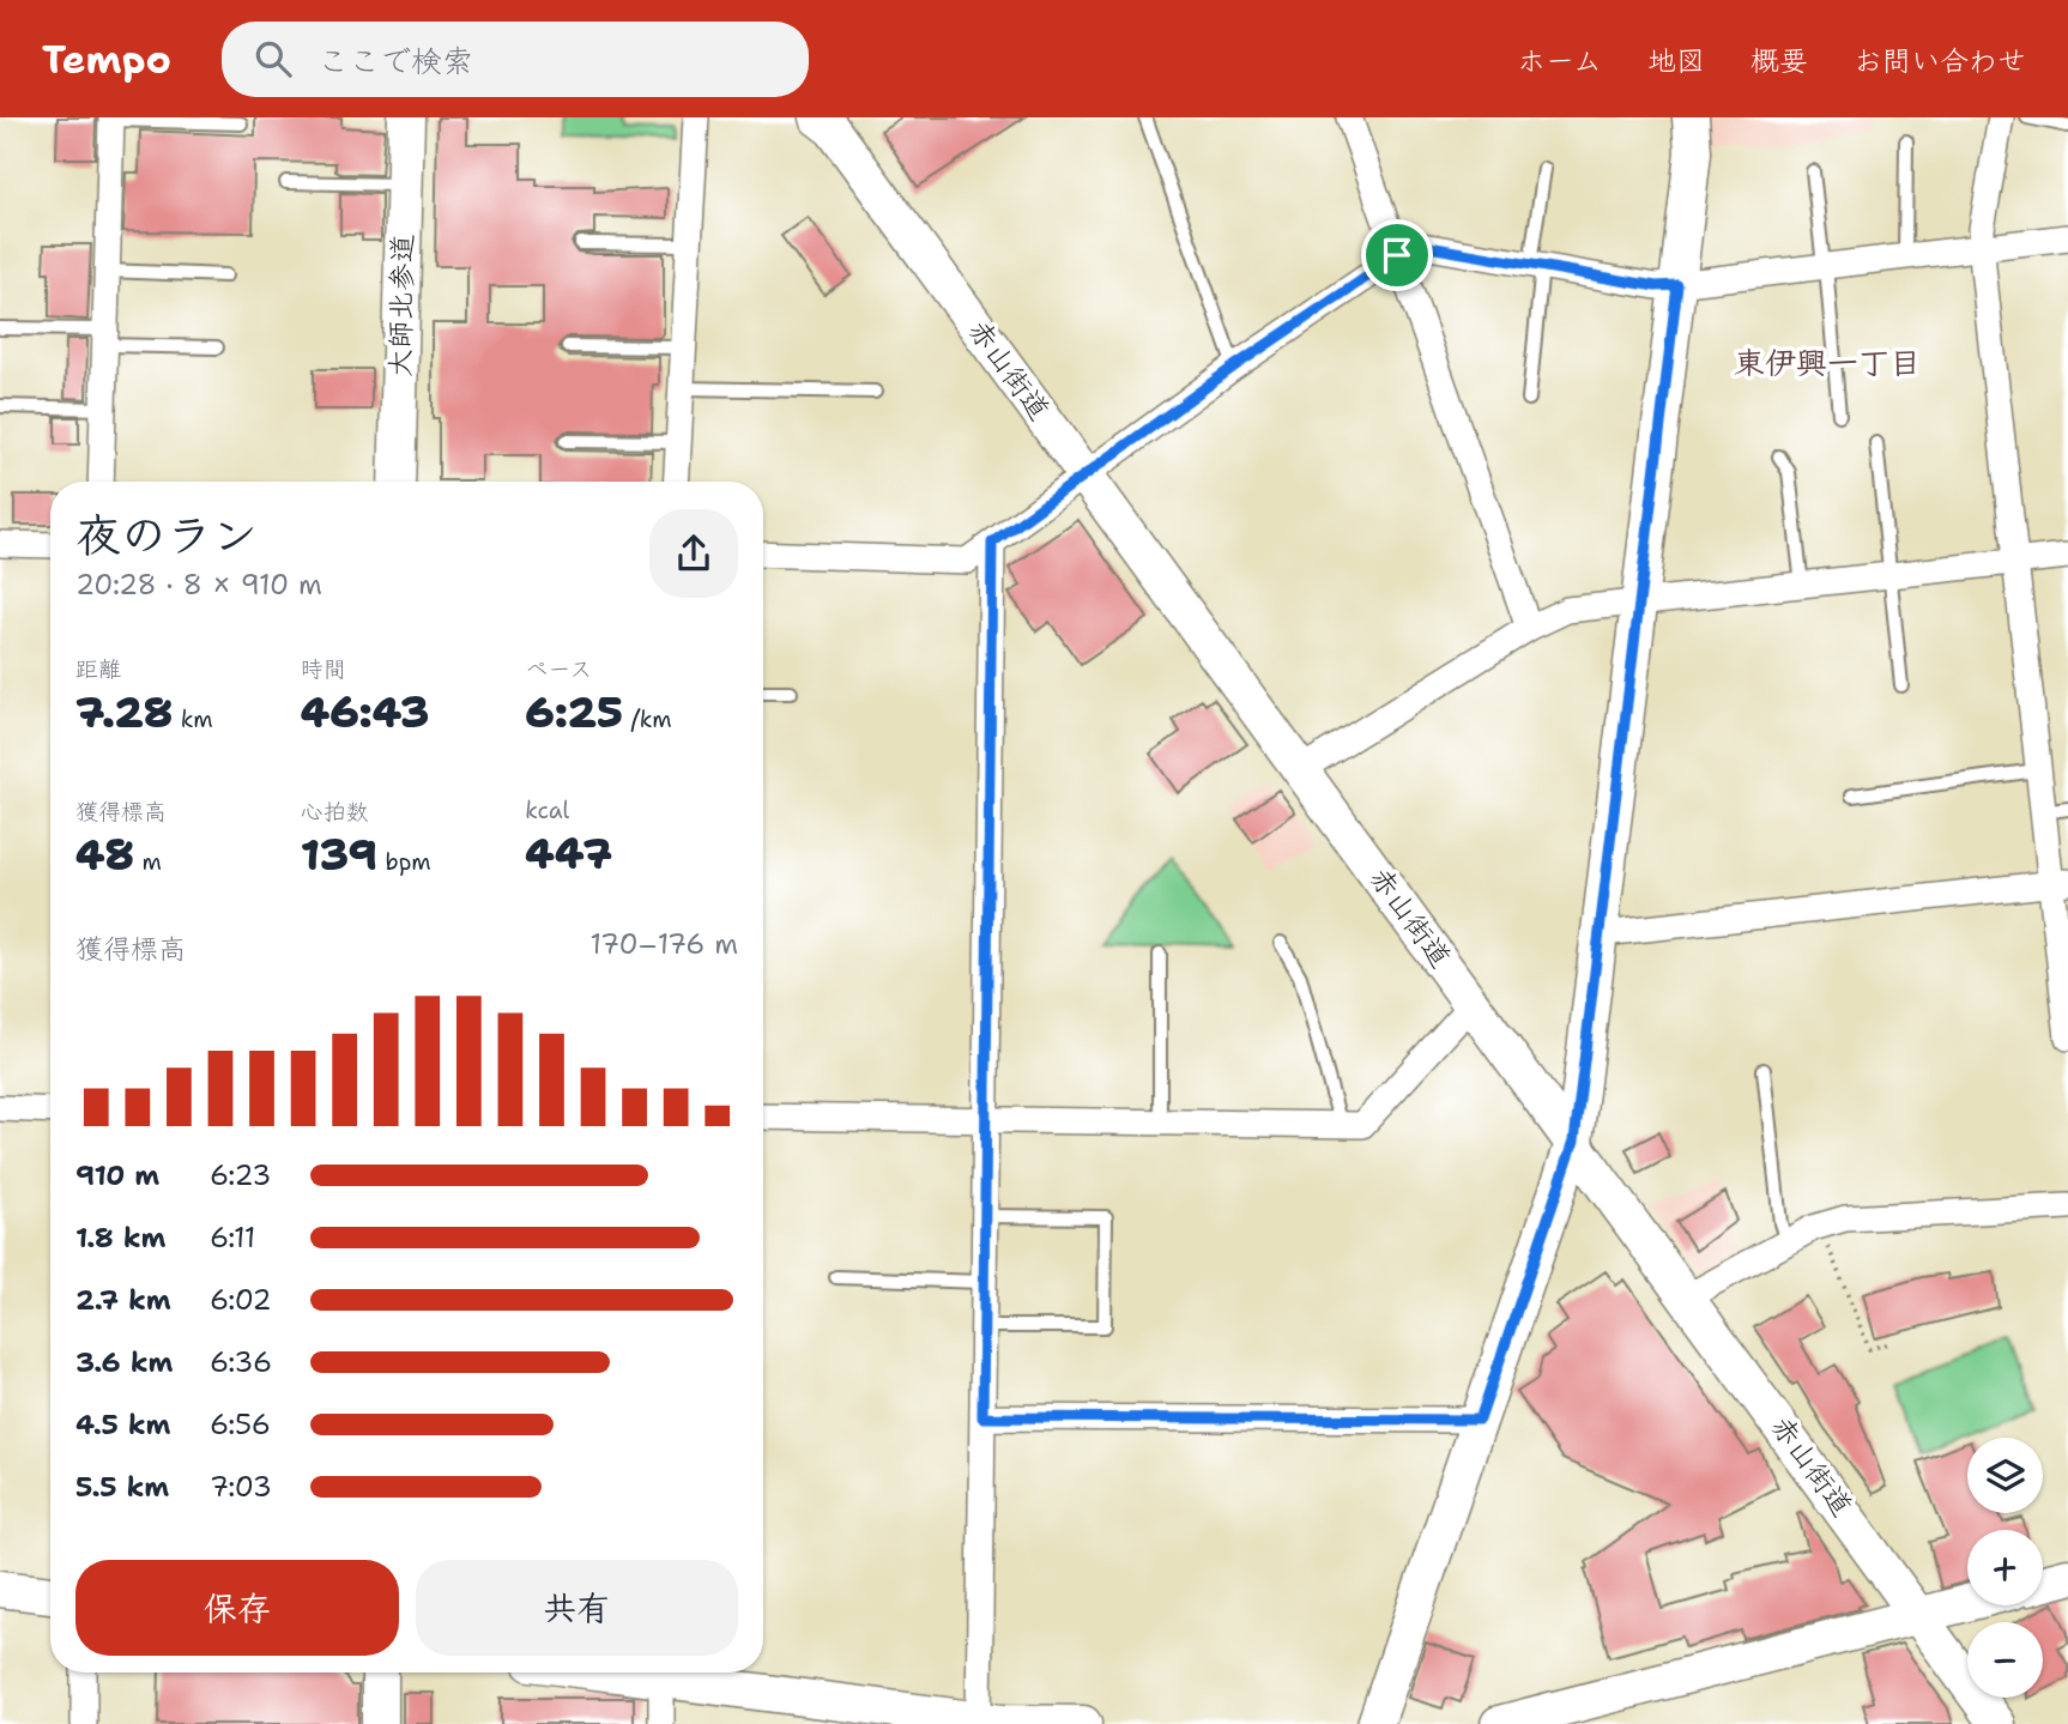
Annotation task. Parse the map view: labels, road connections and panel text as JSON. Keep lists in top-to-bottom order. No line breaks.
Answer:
{"streets":{"street":["大師北参道","赤山街道"]},"districts":["東伊興一丁目"],"page":{"header":"Tempo","search":"ここで検索","nav":["ホーム","地図","概要","お問い合わせ"],"heading":["夜のラン","20:28 · 8 × 910 m"],"stats":[["距離","7.28 km"],["時間","46:43"],["ペース","6:25 /km"],["獲得標高","48 m"],["心拍数","139 bpm"],["kcal","447"]],"chart":["獲得標高","170–176 m"],"list":[{"name":"910 m","note":"6:23"},{"name":"1.8 km","note":"6:11"},{"name":"2.7 km","note":"6:02"},{"name":"3.6 km","note":"6:36"},{"name":"4.5 km","note":"6:56"},{"name":"5.5 km","note":"7:03"}],"map_buttons":["+","−"],"buttons":["保存","共有"]}}
